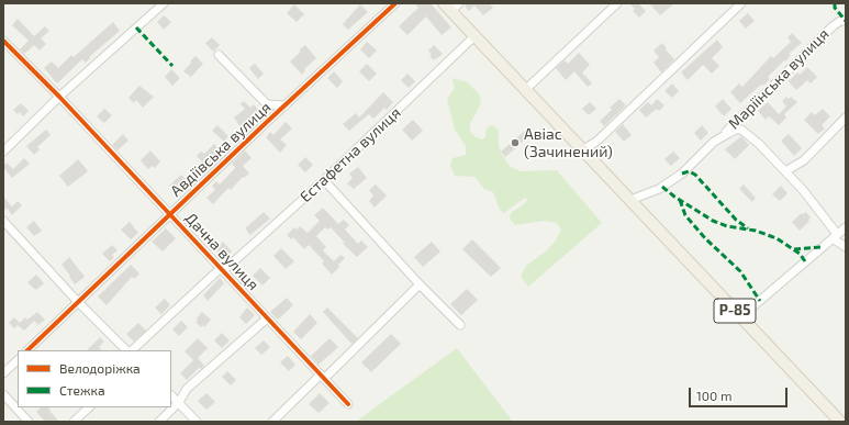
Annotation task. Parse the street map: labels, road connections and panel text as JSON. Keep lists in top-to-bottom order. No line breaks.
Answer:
{"streets":{"main road":["Р-85"],"street":["Маріїнська вулиця","Авдіївська вулиця","Естафетна вулиця","Дачна вулиця"]},"crossings":[["Авдіївська вулиця","Дачна вулиця"],["Естафетна вулиця","Дачна вулиця"],["Естафетна вулиця","Р-85"]],"places":["Авіас (Зачинений)"],"legend":["Велодоріжка","Стежка"],"scale_bar":"100 m"}
